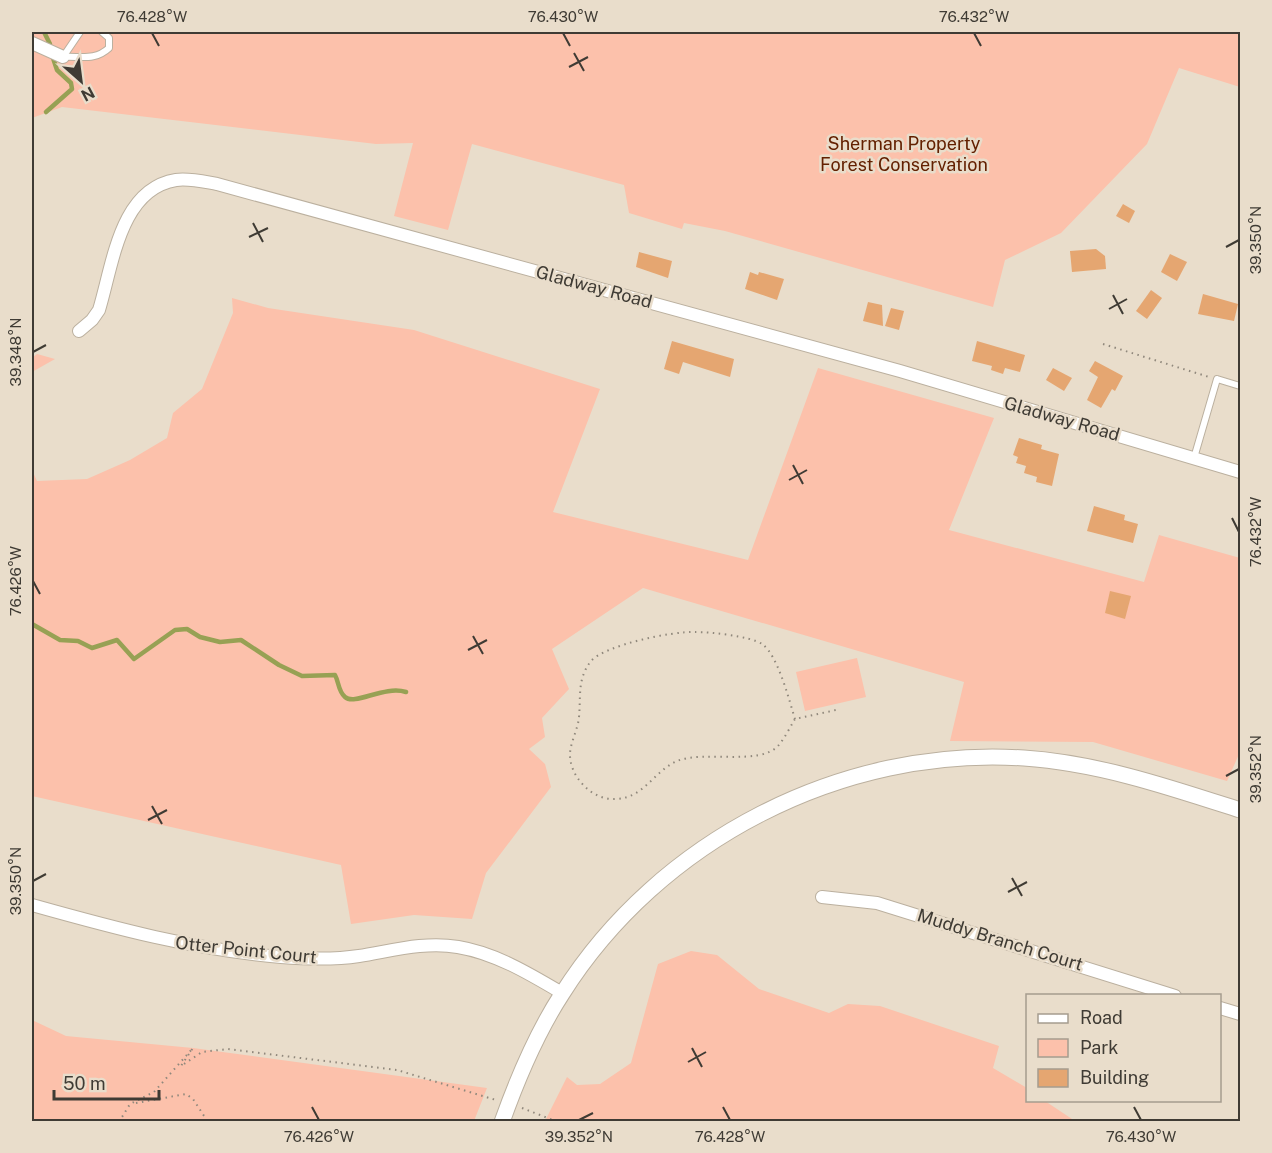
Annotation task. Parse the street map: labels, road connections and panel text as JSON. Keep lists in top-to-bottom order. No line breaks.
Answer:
{"streets":{"street":["Gladway Road","Muddy Branch Court","Otter Point Court"]},"parks":["Sherman Property Forest Conservation"],"legend":["Road","Park","Building"],"scale_bar":"50 m","north":"bottom right","coordinates":["76.428°W","76.430°W","76.432°W","39.350°N","39.348°N","76.426°W","39.352°N"]}
